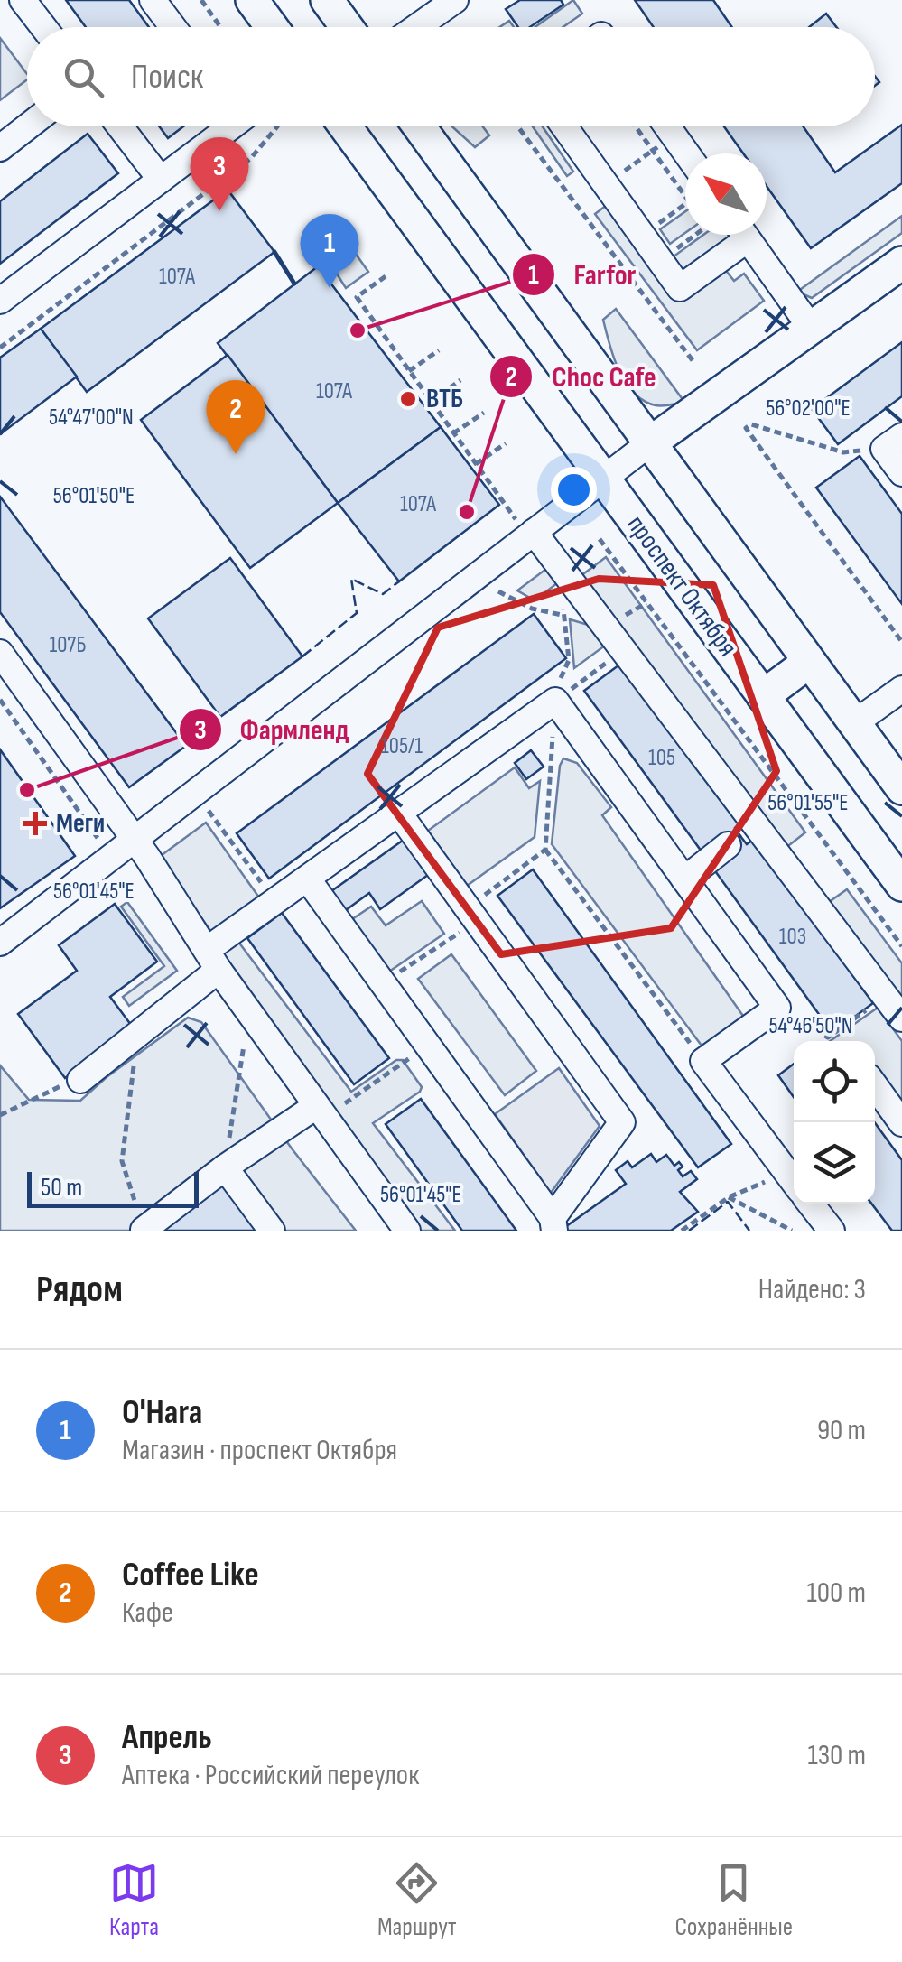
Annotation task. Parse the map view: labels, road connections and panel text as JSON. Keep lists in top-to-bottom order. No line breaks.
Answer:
{"streets":{"main road":["проспект Октября"]},"places":{"other":["Farfor","ВТБ","Choc Cafe","Фармленд"],"health":["Меги"]},"house_numbers":["107А","107А","107А","107Б","105/1","105","103"],"scale_bar":"50 m","north":"top left","page":{"search":"Поиск","pins":["3","1","2"],"scale":"50 m","heading":["Рядом","Найдено: 3"],"list":[{"mark":"1","name":"O'Hara","note":"Магазин · проспект Октября","value":"90 m"},{"mark":"2","name":"Coffee Like","note":"Кафе","value":"100 m"},{"mark":"3","name":"Апрель","note":"Аптека · Российский переулок","value":"130 m"}],"nav":["Карта","Маршрут","Сохранённые"]},"coordinates":["56°02'00\"E","54°47'00\"N","56°01'50\"E","56°01'55\"E","56°01'45\"E","54°46'50\"N"]}
